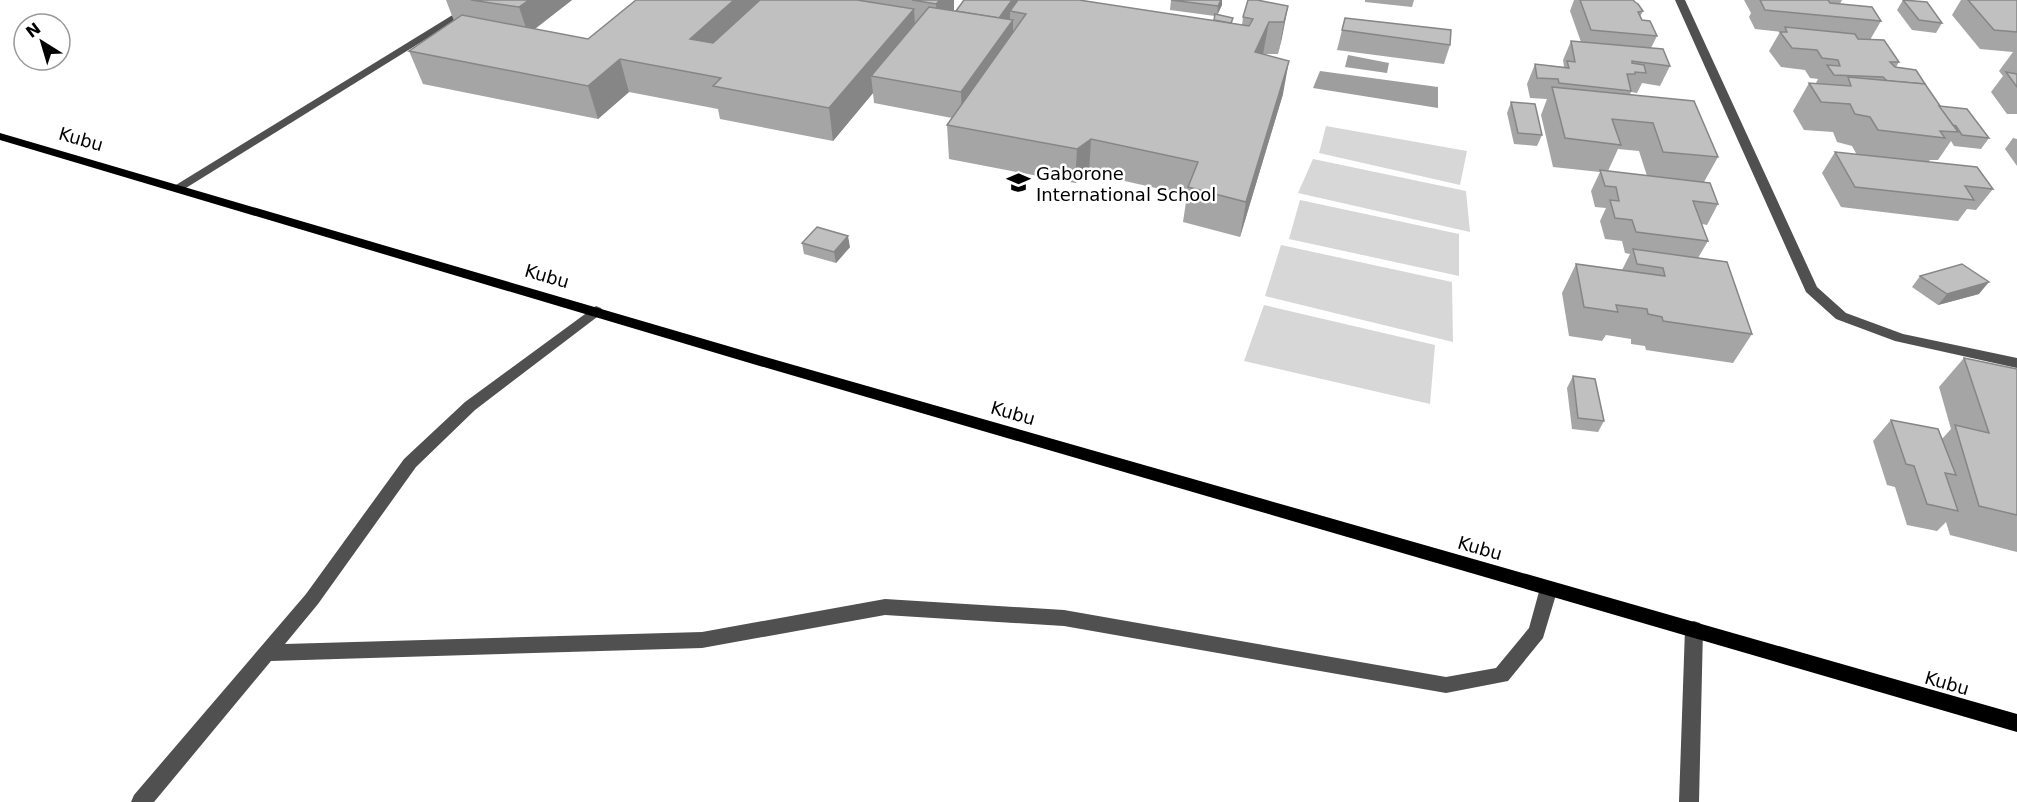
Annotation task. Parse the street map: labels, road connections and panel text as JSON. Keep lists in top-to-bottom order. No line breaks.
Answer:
{"streets":{"main road":["Kubu"]},"places":{"school or university":["Gaborone International School"]},"north":"top left"}
